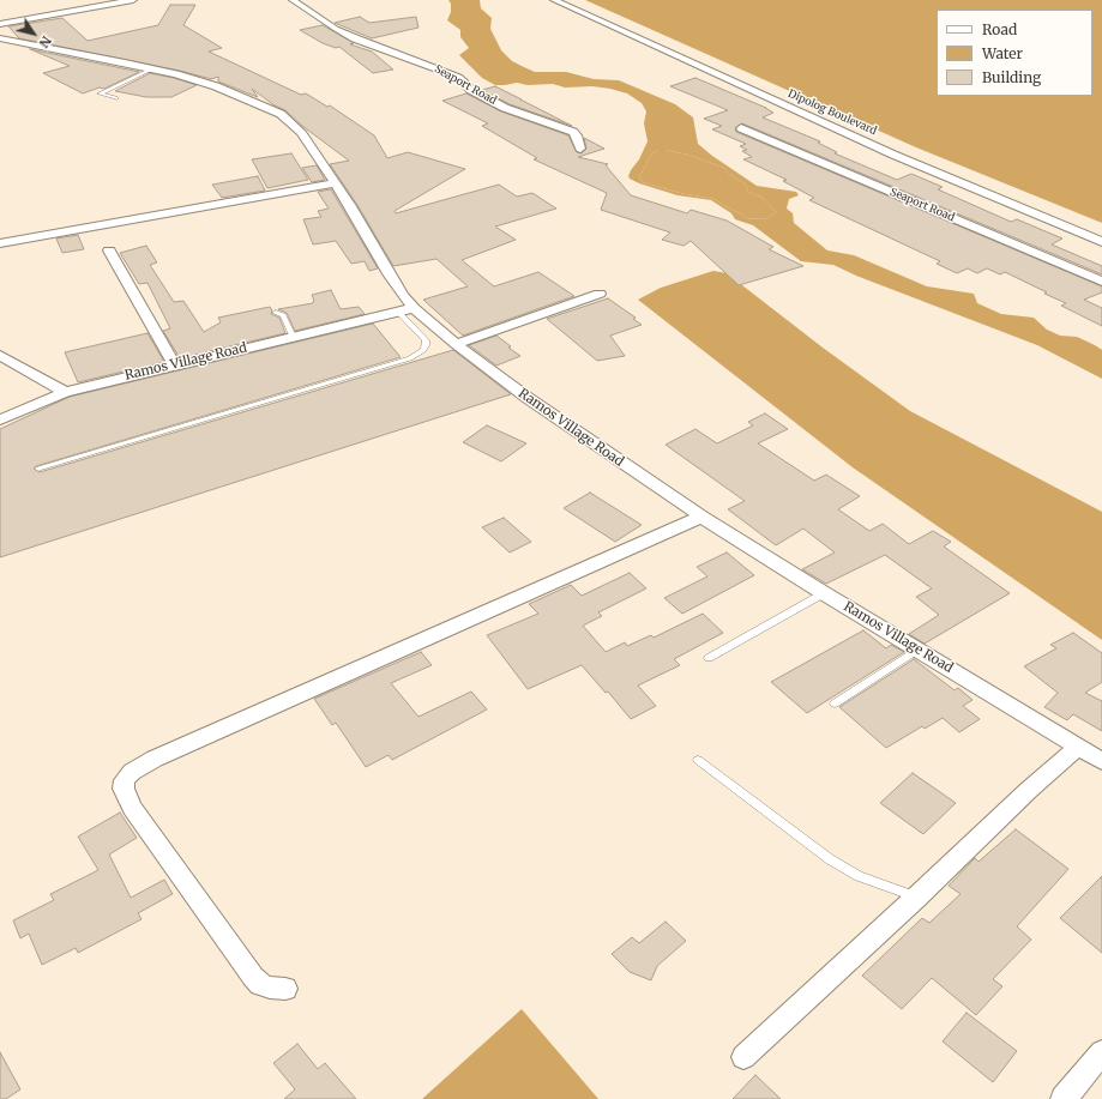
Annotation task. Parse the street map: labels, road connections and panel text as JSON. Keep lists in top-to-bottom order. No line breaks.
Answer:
{"streets":{"street":["Seaport Road","Dipolog Boulevard","Ramos Village Road"]},"legend":["Road","Water","Building"],"north":"bottom right"}
